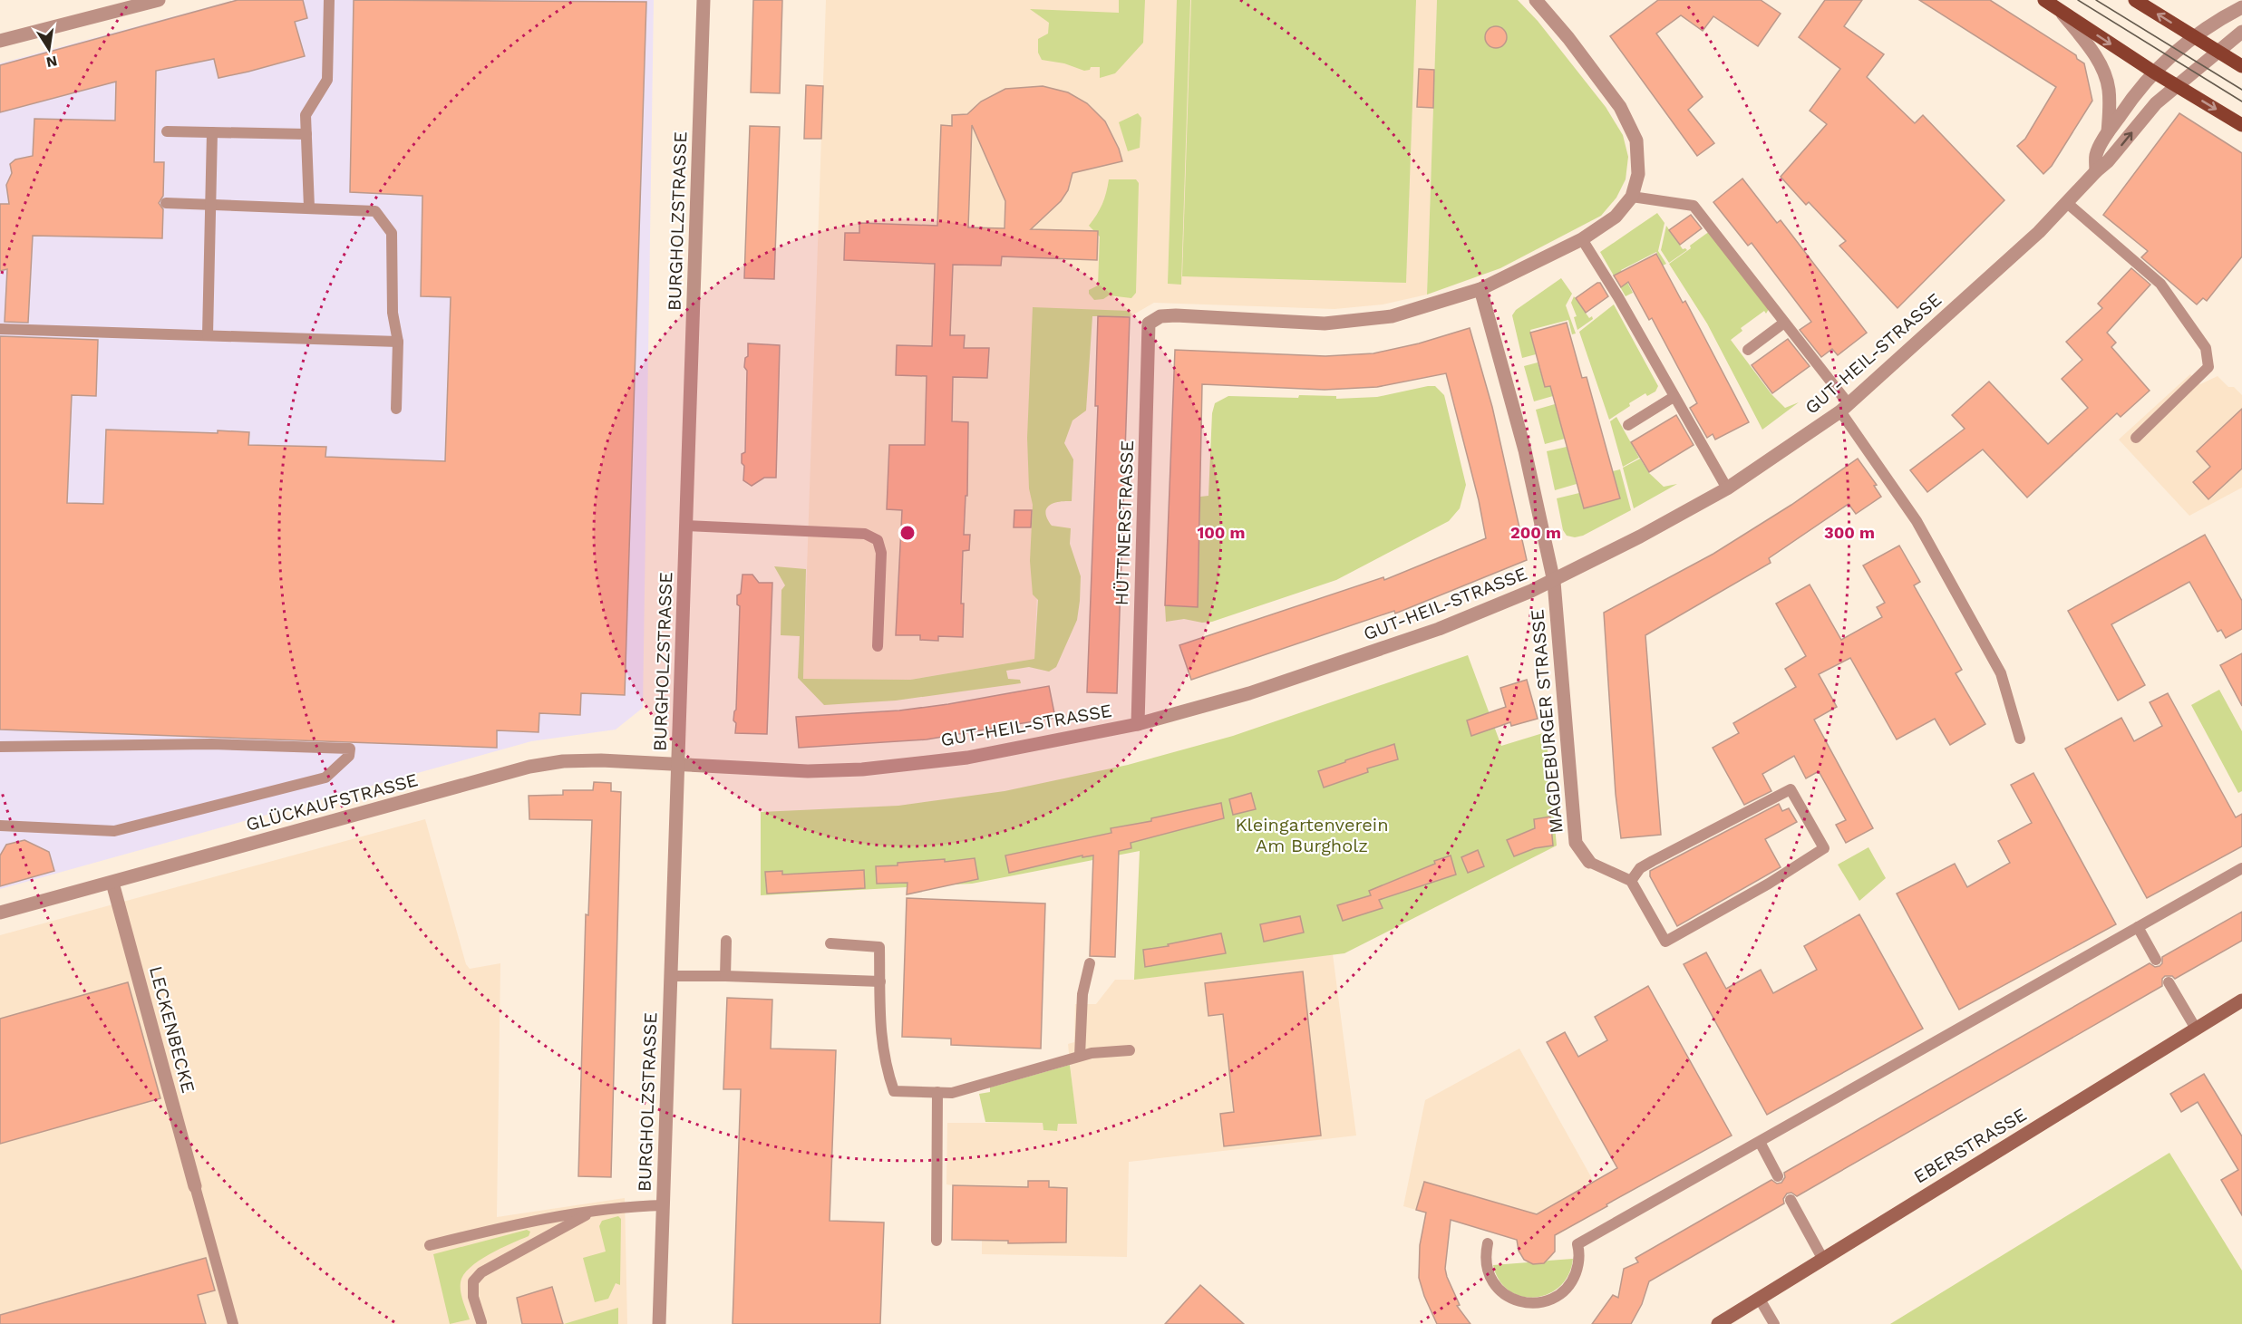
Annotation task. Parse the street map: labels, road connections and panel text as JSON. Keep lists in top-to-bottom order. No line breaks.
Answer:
{"streets":{"street":["BURGHOLZSTRASSE","GUT-HEIL-STRASSE","HÜTTNERSTRASSE","MAGDEBURGER STRASSE","GLÜCKAUFSTRASSE","LECKENBECKE","EBERSTRASSE"]},"crossings":[["BURGHOLZSTRASSE","GUT-HEIL-STRASSE"],["BURGHOLZSTRASSE","GLÜCKAUFSTRASSE"],["GUT-HEIL-STRASSE","HÜTTNERSTRASSE"],["GUT-HEIL-STRASSE","MAGDEBURGER STRASSE"],["GUT-HEIL-STRASSE","GLÜCKAUFSTRASSE"],["HÜTTNERSTRASSE","MAGDEBURGER STRASSE"],["GLÜCKAUFSTRASSE","LECKENBECKE"]],"parks":["Kleingartenverein Am Burgholz"],"north":"bottom","rings":["100 m","200 m","300 m"]}
